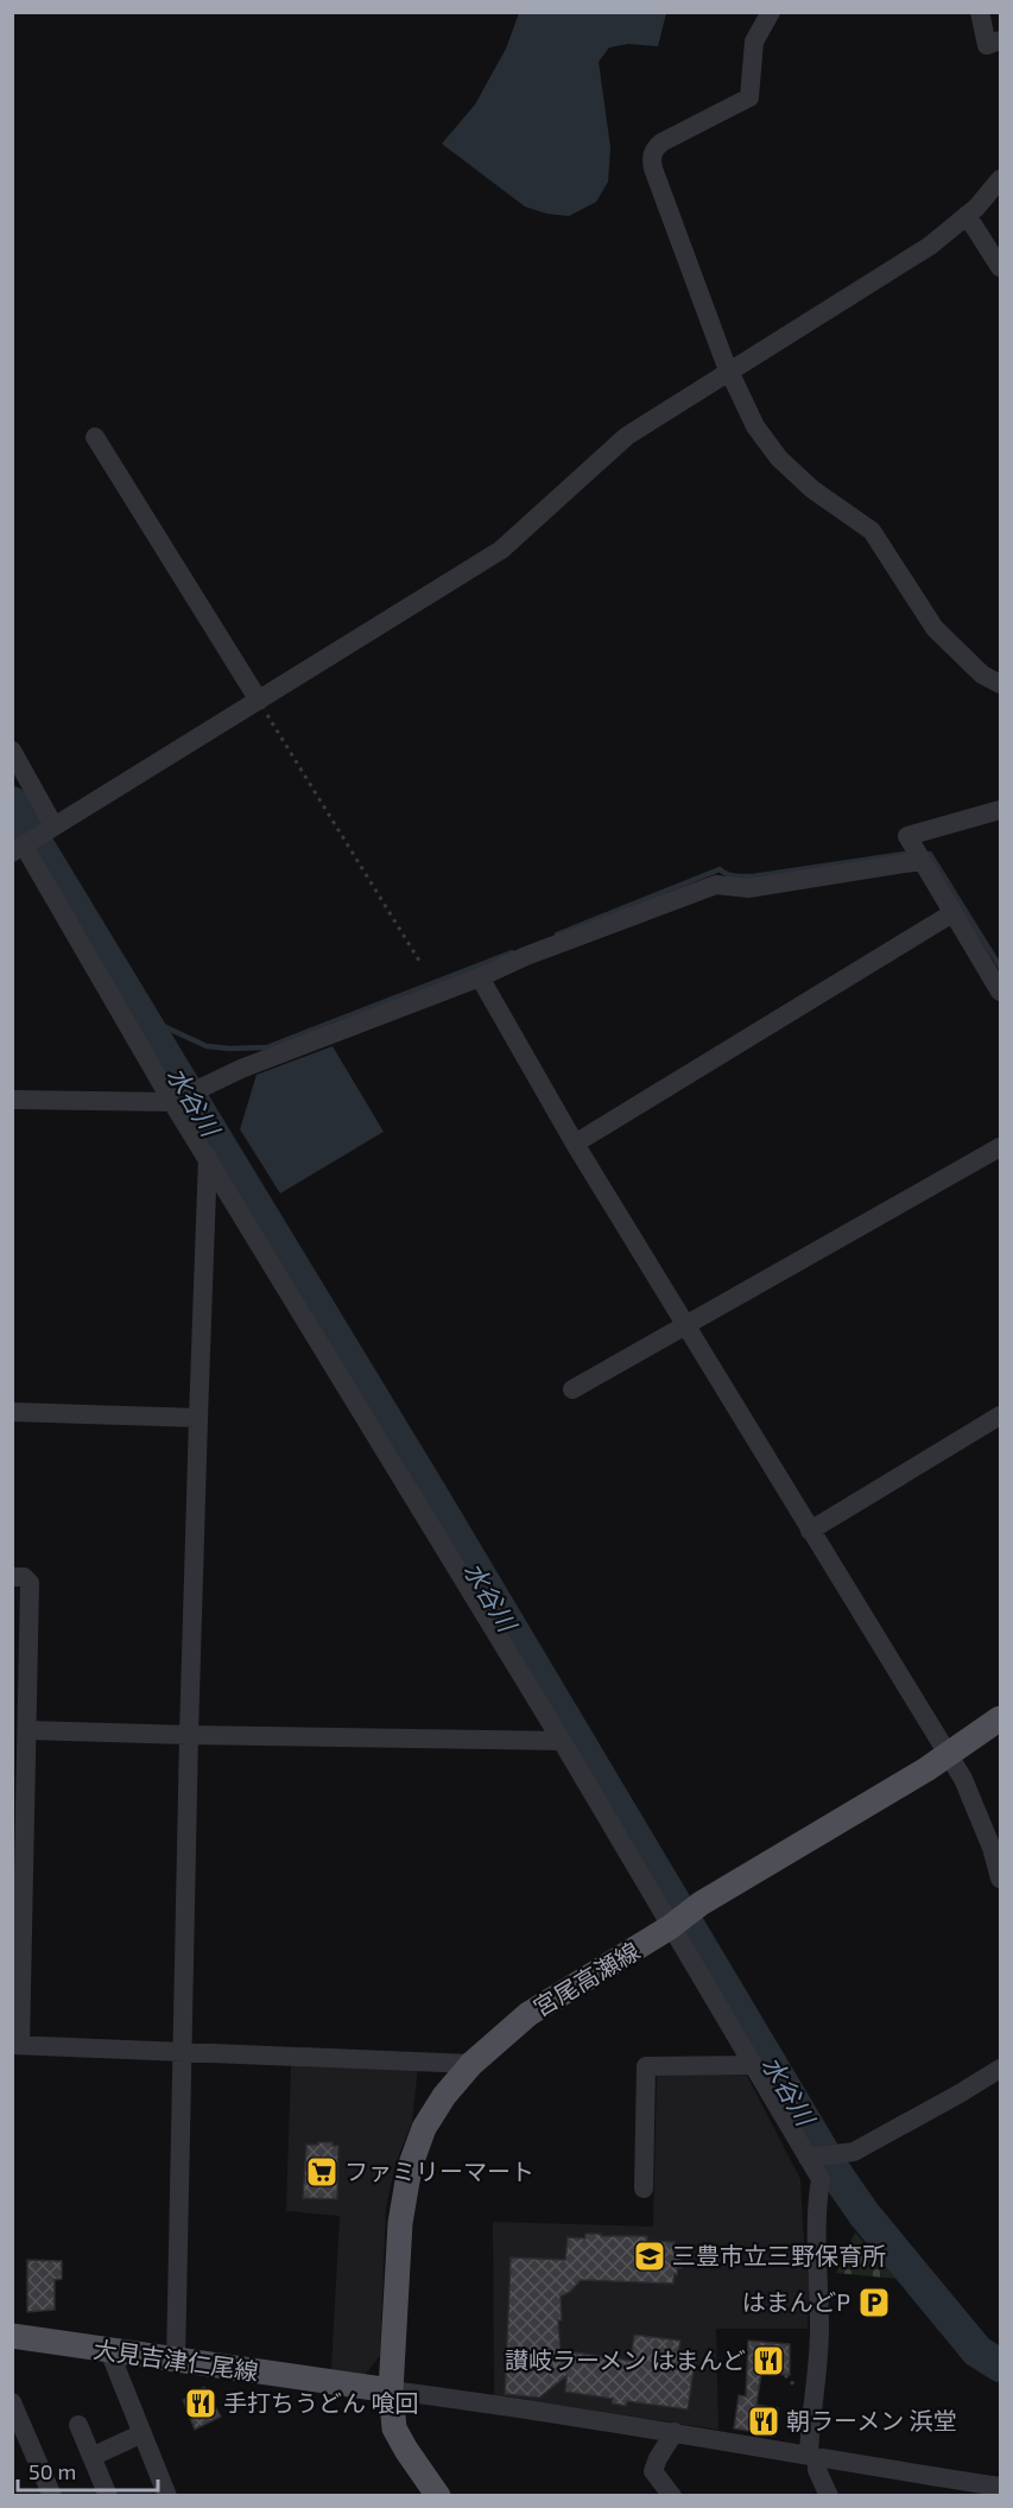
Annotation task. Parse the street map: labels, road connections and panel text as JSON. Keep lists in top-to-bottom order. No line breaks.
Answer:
{"streets":{"main road":["宮尾高瀬線","大見吉津仁尾線"]},"crossings":[["宮尾高瀬線","大見吉津仁尾線"]],"water":["水谷川"],"places":{"supermarket":["ファミリーマート"],"school or university":["三豊市立三野保育所"],"parking":["はまんどP"],"restaurant":["讃岐ラーメン はまんど","手打ちうどん 喰回","朝ラーメン 浜堂"]},"scale_bar":"50 m"}
